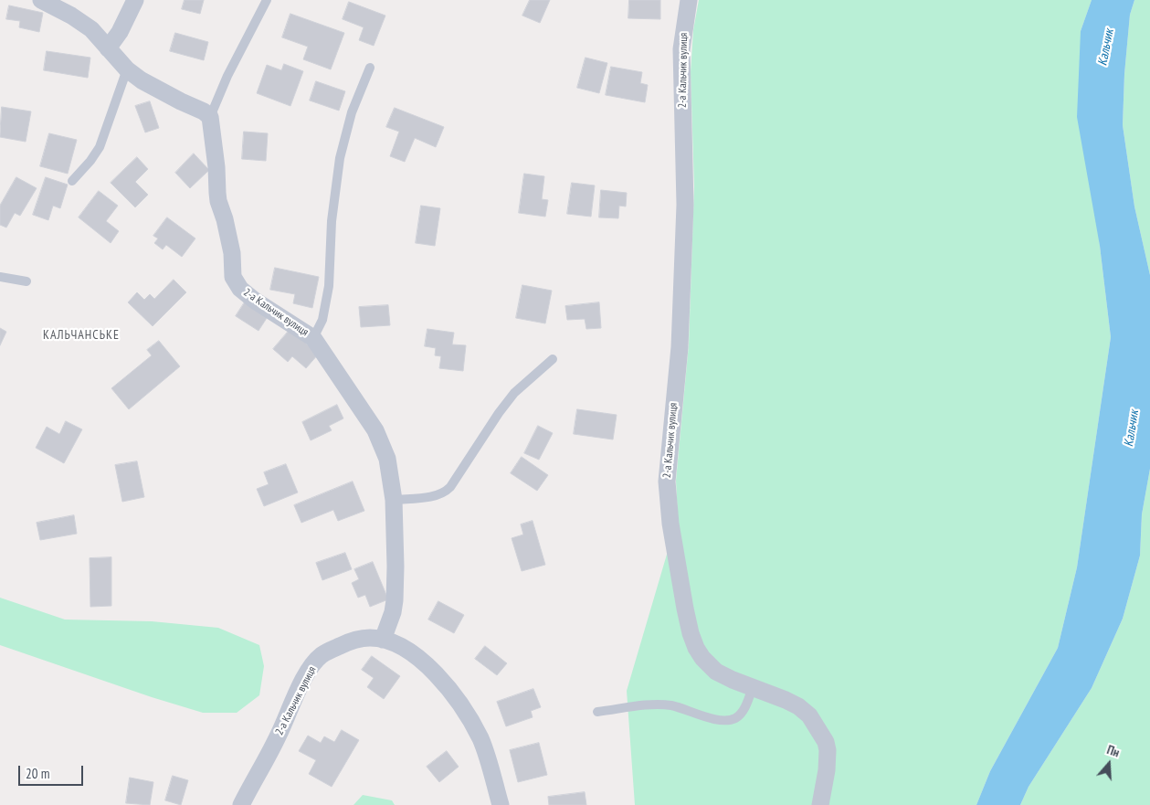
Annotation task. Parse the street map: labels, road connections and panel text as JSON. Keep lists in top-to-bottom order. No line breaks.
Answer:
{"streets":{"street":["2-а Кальчик вулиця"]},"districts":["КАЛЬЧАНСЬКЕ"],"water":["Кальчик"],"scale_bar":"20 m","north":"top"}
